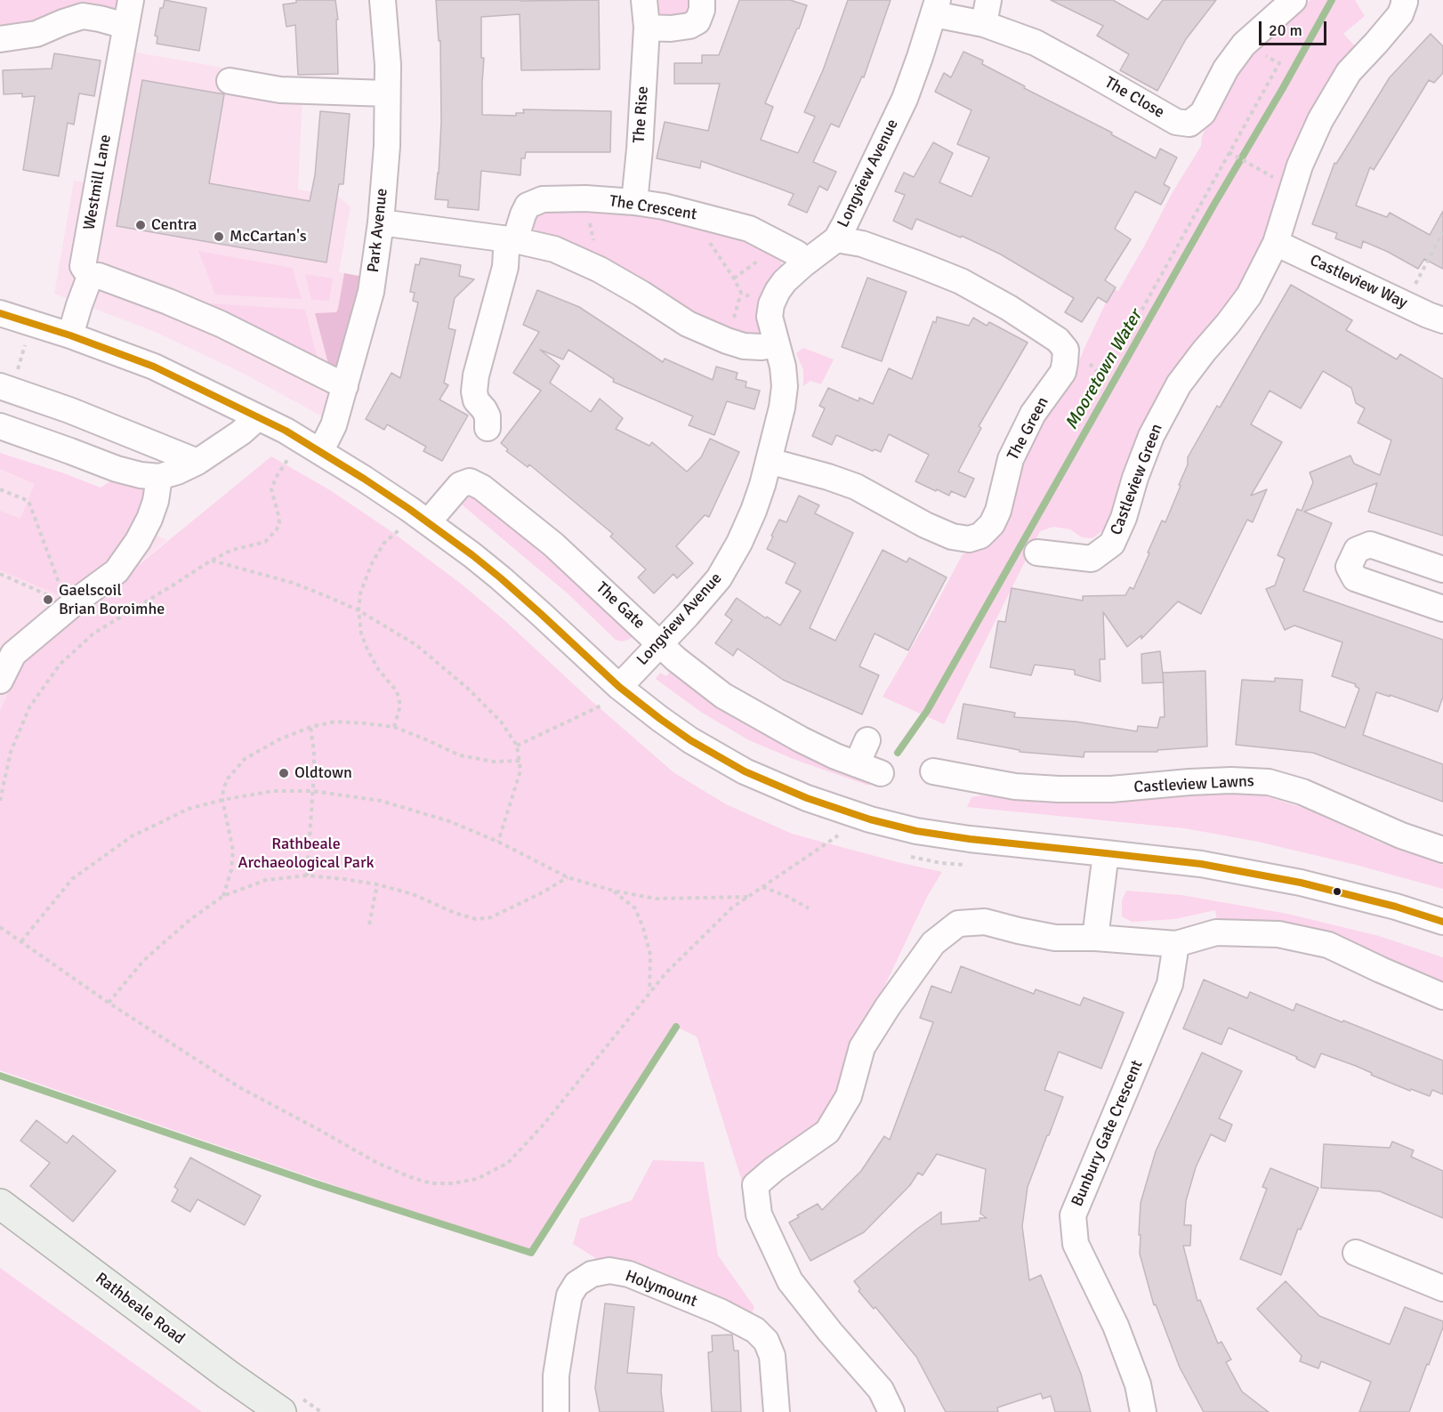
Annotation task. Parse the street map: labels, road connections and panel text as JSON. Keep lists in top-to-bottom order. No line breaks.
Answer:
{"streets":{"main road":["Rathbeale Road"],"street":["The Close","The Rise","Longview Avenue","Westmill Lane","The Crescent","Park Avenue","Castleview Way","The Green","Castleview Green","The Gate","Castleview Lawns","Bunbury Gate Crescent","Holymount"]},"crossings":[["The Close","Longview Avenue"],["The Rise","The Crescent"],["Longview Avenue","The Crescent"],["Longview Avenue","The Green"],["Longview Avenue","The Gate"],["Castleview Way","Castleview Green"]],"water":["Mooretown Water"],"parks":["Rathbeale Archaeological Park"],"places":["Centra","McCartan's","Gaelscoil Brian Boroimhe","Oldtown"],"scale_bar":"20 m"}
